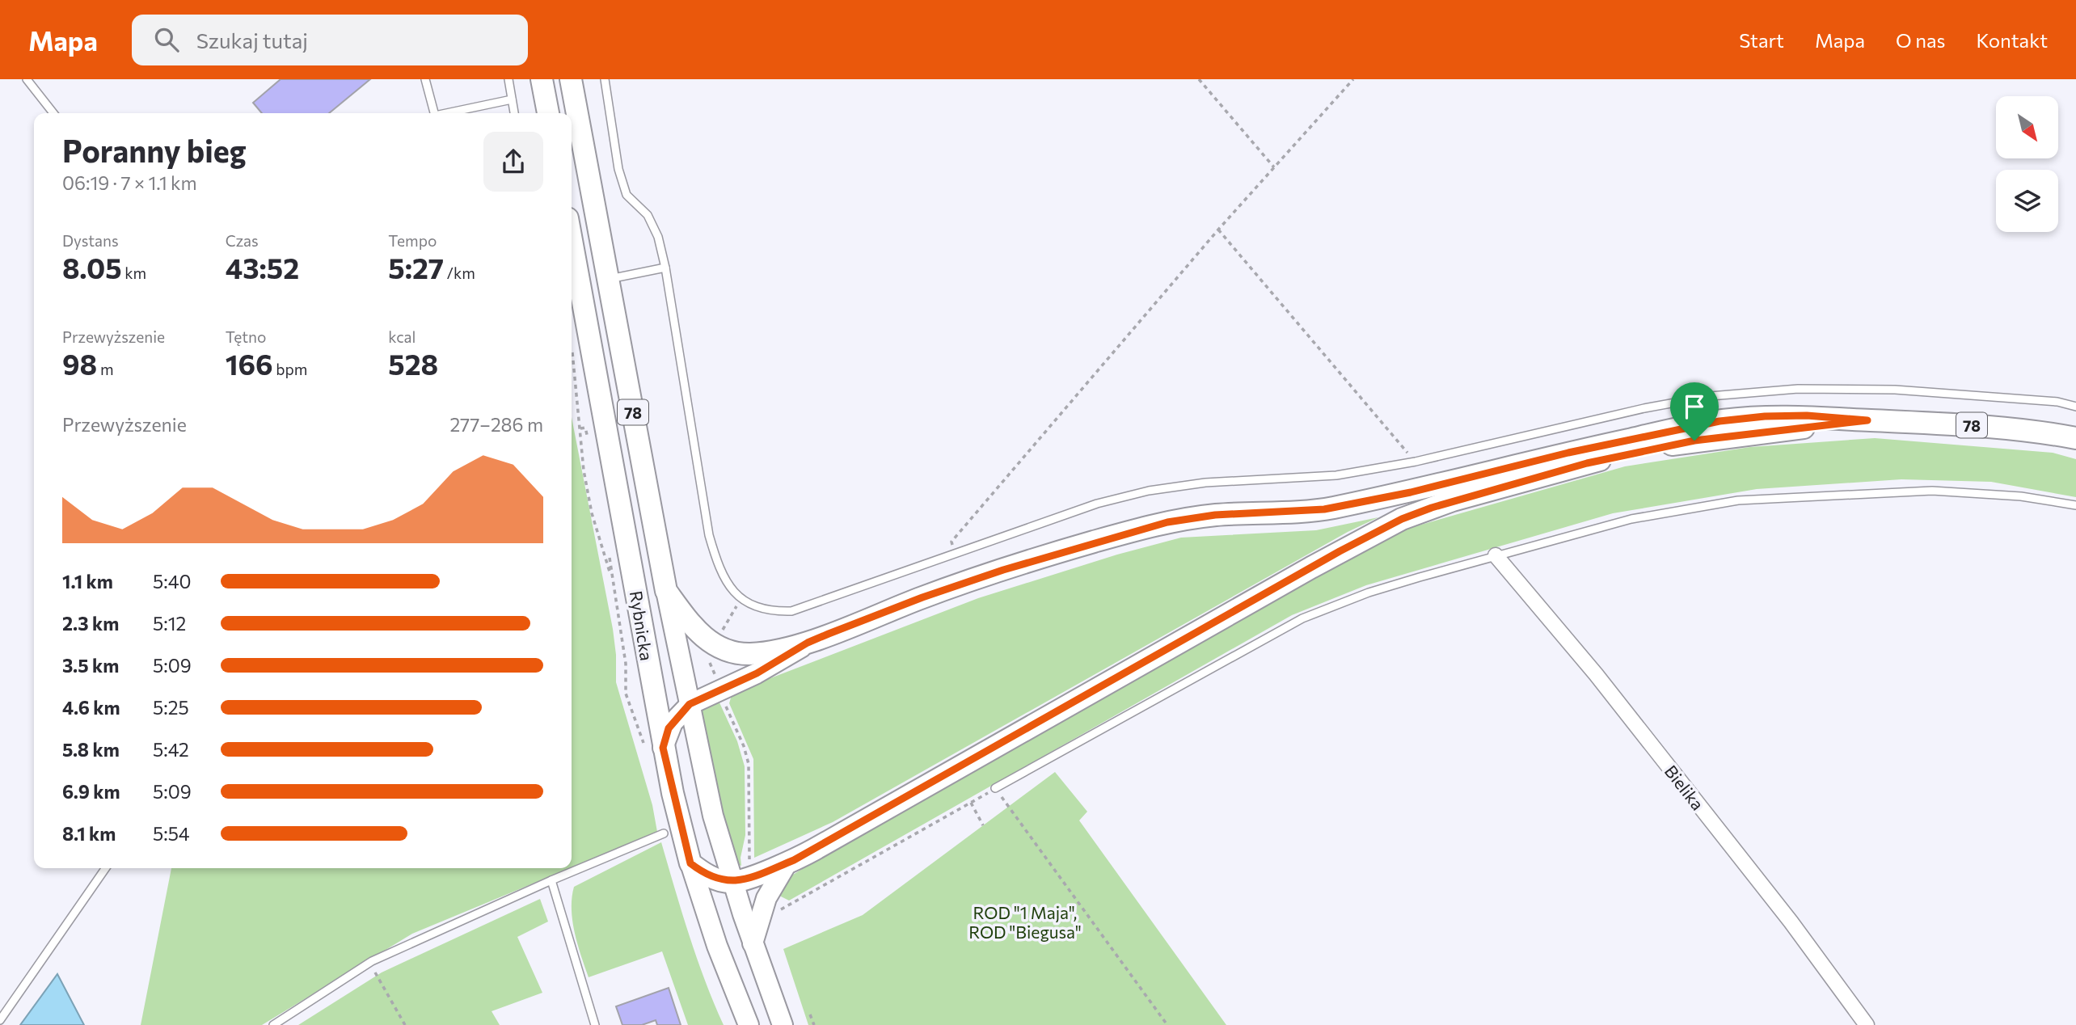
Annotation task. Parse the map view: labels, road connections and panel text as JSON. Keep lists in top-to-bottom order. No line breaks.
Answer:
{"streets":{"main road":["78","Rybnicka"],"street":["Bielika"]},"crossings":[["78","Rybnicka"]],"parks":["ROD \"1 Maja\", ROD \"Biegusa\""],"north":"bottom right","page":{"header":"Mapa","search":"Szukaj tutaj","nav":["Start","Mapa","O nas","Kontakt"],"heading":["Poranny bieg","06:19 · 7 × 1.1 km"],"stats":[["Dystans","8.05 km"],["Czas","43:52"],["Tempo","5:27 /km"],["Przewyższenie","98 m"],["Tętno","166 bpm"],["kcal","528"]],"chart":["Przewyższenie","277–286 m"],"list":[{"name":"1.1 km","note":"5:40"},{"name":"2.3 km","note":"5:12"},{"name":"3.5 km","note":"5:09"},{"name":"4.6 km","note":"5:25"},{"name":"5.8 km","note":"5:42"},{"name":"6.9 km","note":"5:09"},{"name":"8.1 km","note":"5:54"}]}}
